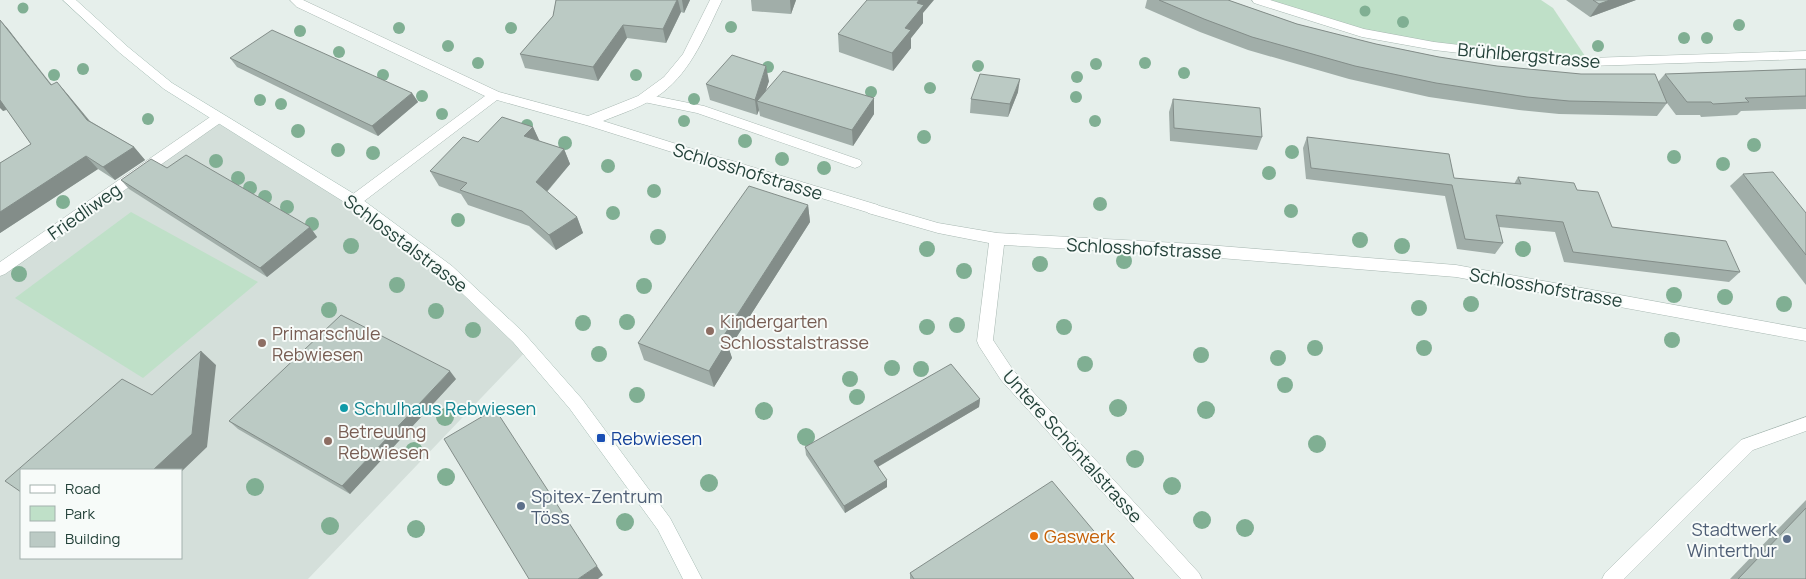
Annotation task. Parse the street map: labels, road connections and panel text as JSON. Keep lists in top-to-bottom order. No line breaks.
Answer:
{"streets":{"street":["Brühlbergstrasse","Schlosshofstrasse","Friedliweg","Schlosstalstrasse","Untere Schöntalstrasse"]},"crossings":[["Schlosshofstrasse","Untere Schöntalstrasse"],["Friedliweg","Schlosstalstrasse"]],"places":{"other":["Kindergarten Schlosstalstrasse","Primarschule Rebwiesen","Schulhaus Rebwiesen","Betreuung Rebwiesen","Spitex-Zentrum Töss","Gaswerk","Stadtwerk Winterthur"],"transit":["Rebwiesen"]},"legend":["Road","Park","Building"]}
